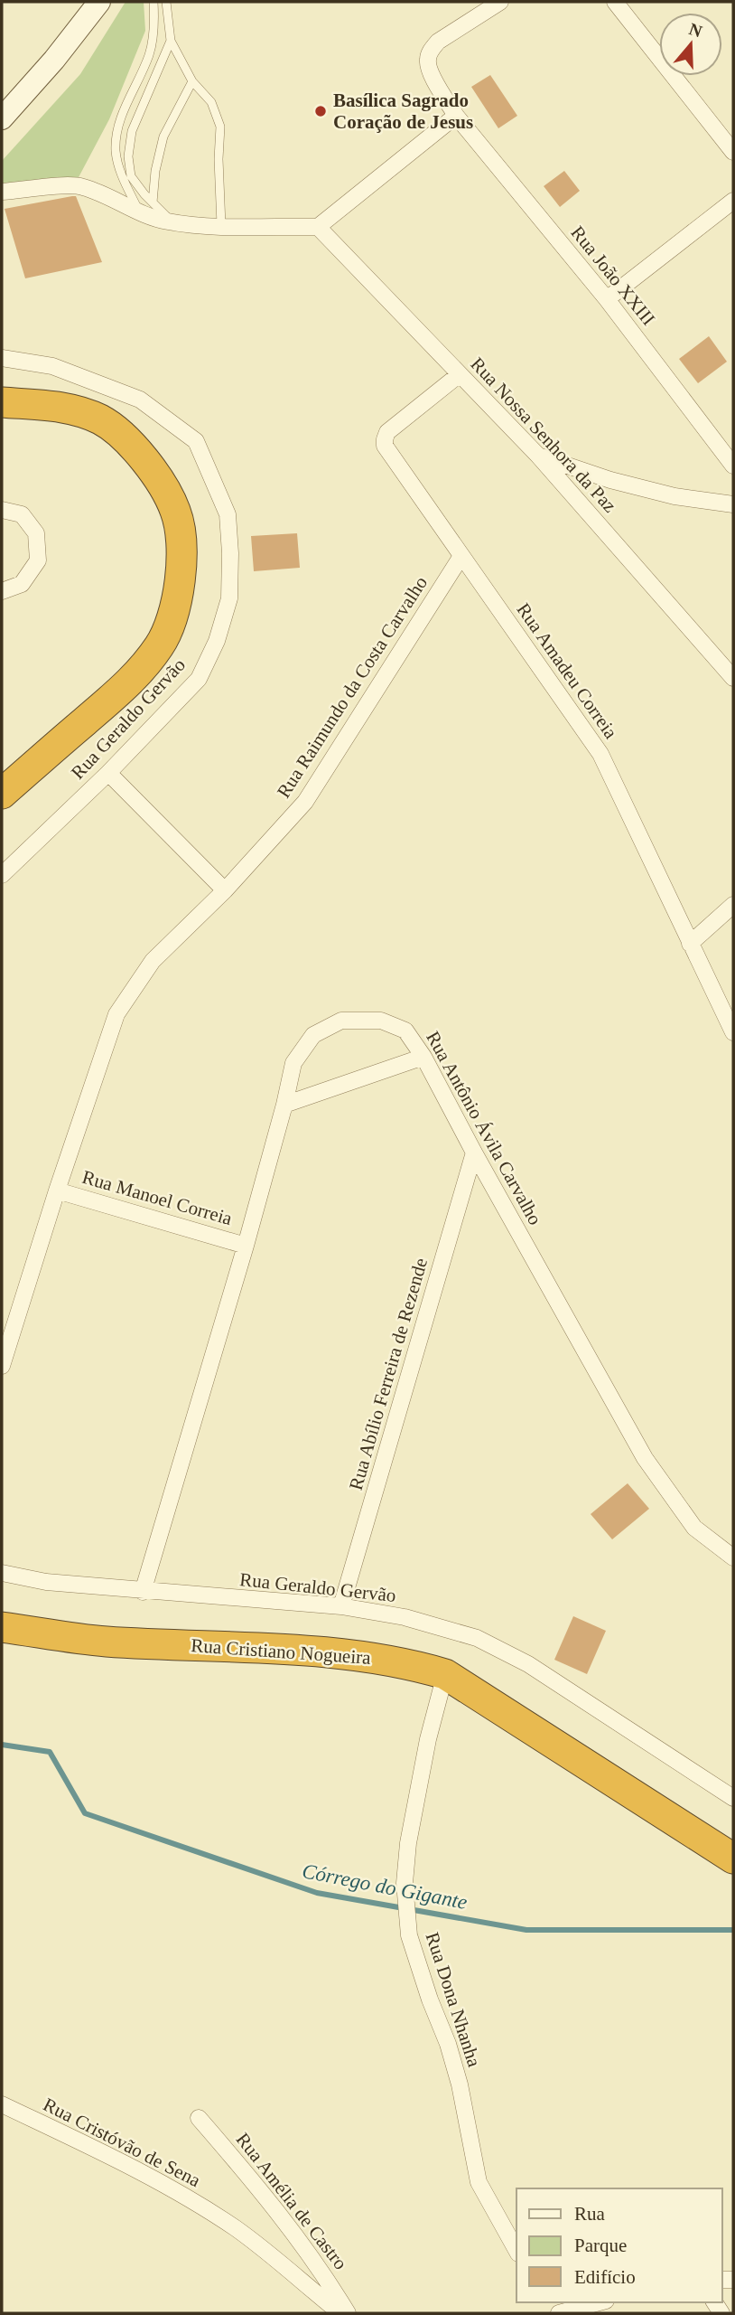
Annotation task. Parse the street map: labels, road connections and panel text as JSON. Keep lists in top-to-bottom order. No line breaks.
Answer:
{"streets":{"highway":["Rua Cristiano Nogueira"],"street":["Rua João XXIII","Rua Nossa Senhora da Paz","Rua Amadeu Correia","Rua Raimundo da Costa Carvalho","Rua Geraldo Gervão","Rua Antônio Ávila Carvalho","Rua Manoel Correia","Rua Abílio Ferreira de Rezende","Rua Dona Nhanha","Rua Cristóvão de Sena","Rua Amélia de Castro"]},"crossings":[["Rua Nossa Senhora da Paz","Rua Amadeu Correia"],["Rua Amadeu Correia","Rua Raimundo da Costa Carvalho"],["Rua Raimundo da Costa Carvalho","Rua Manoel Correia"],["Rua Geraldo Gervão","Rua Antônio Ávila Carvalho"],["Rua Geraldo Gervão","Rua Abílio Ferreira de Rezende"],["Rua Antônio Ávila Carvalho","Rua Manoel Correia"],["Rua Antônio Ávila Carvalho","Rua Abílio Ferreira de Rezende"],["Rua Cristiano Nogueira","Rua Dona Nhanha"]],"water":["Córrego do Gigante"],"places":["Basílica Sagrado Coração de Jesus"],"legend":["Rua","Parque","Edifício"],"north":"top"}
